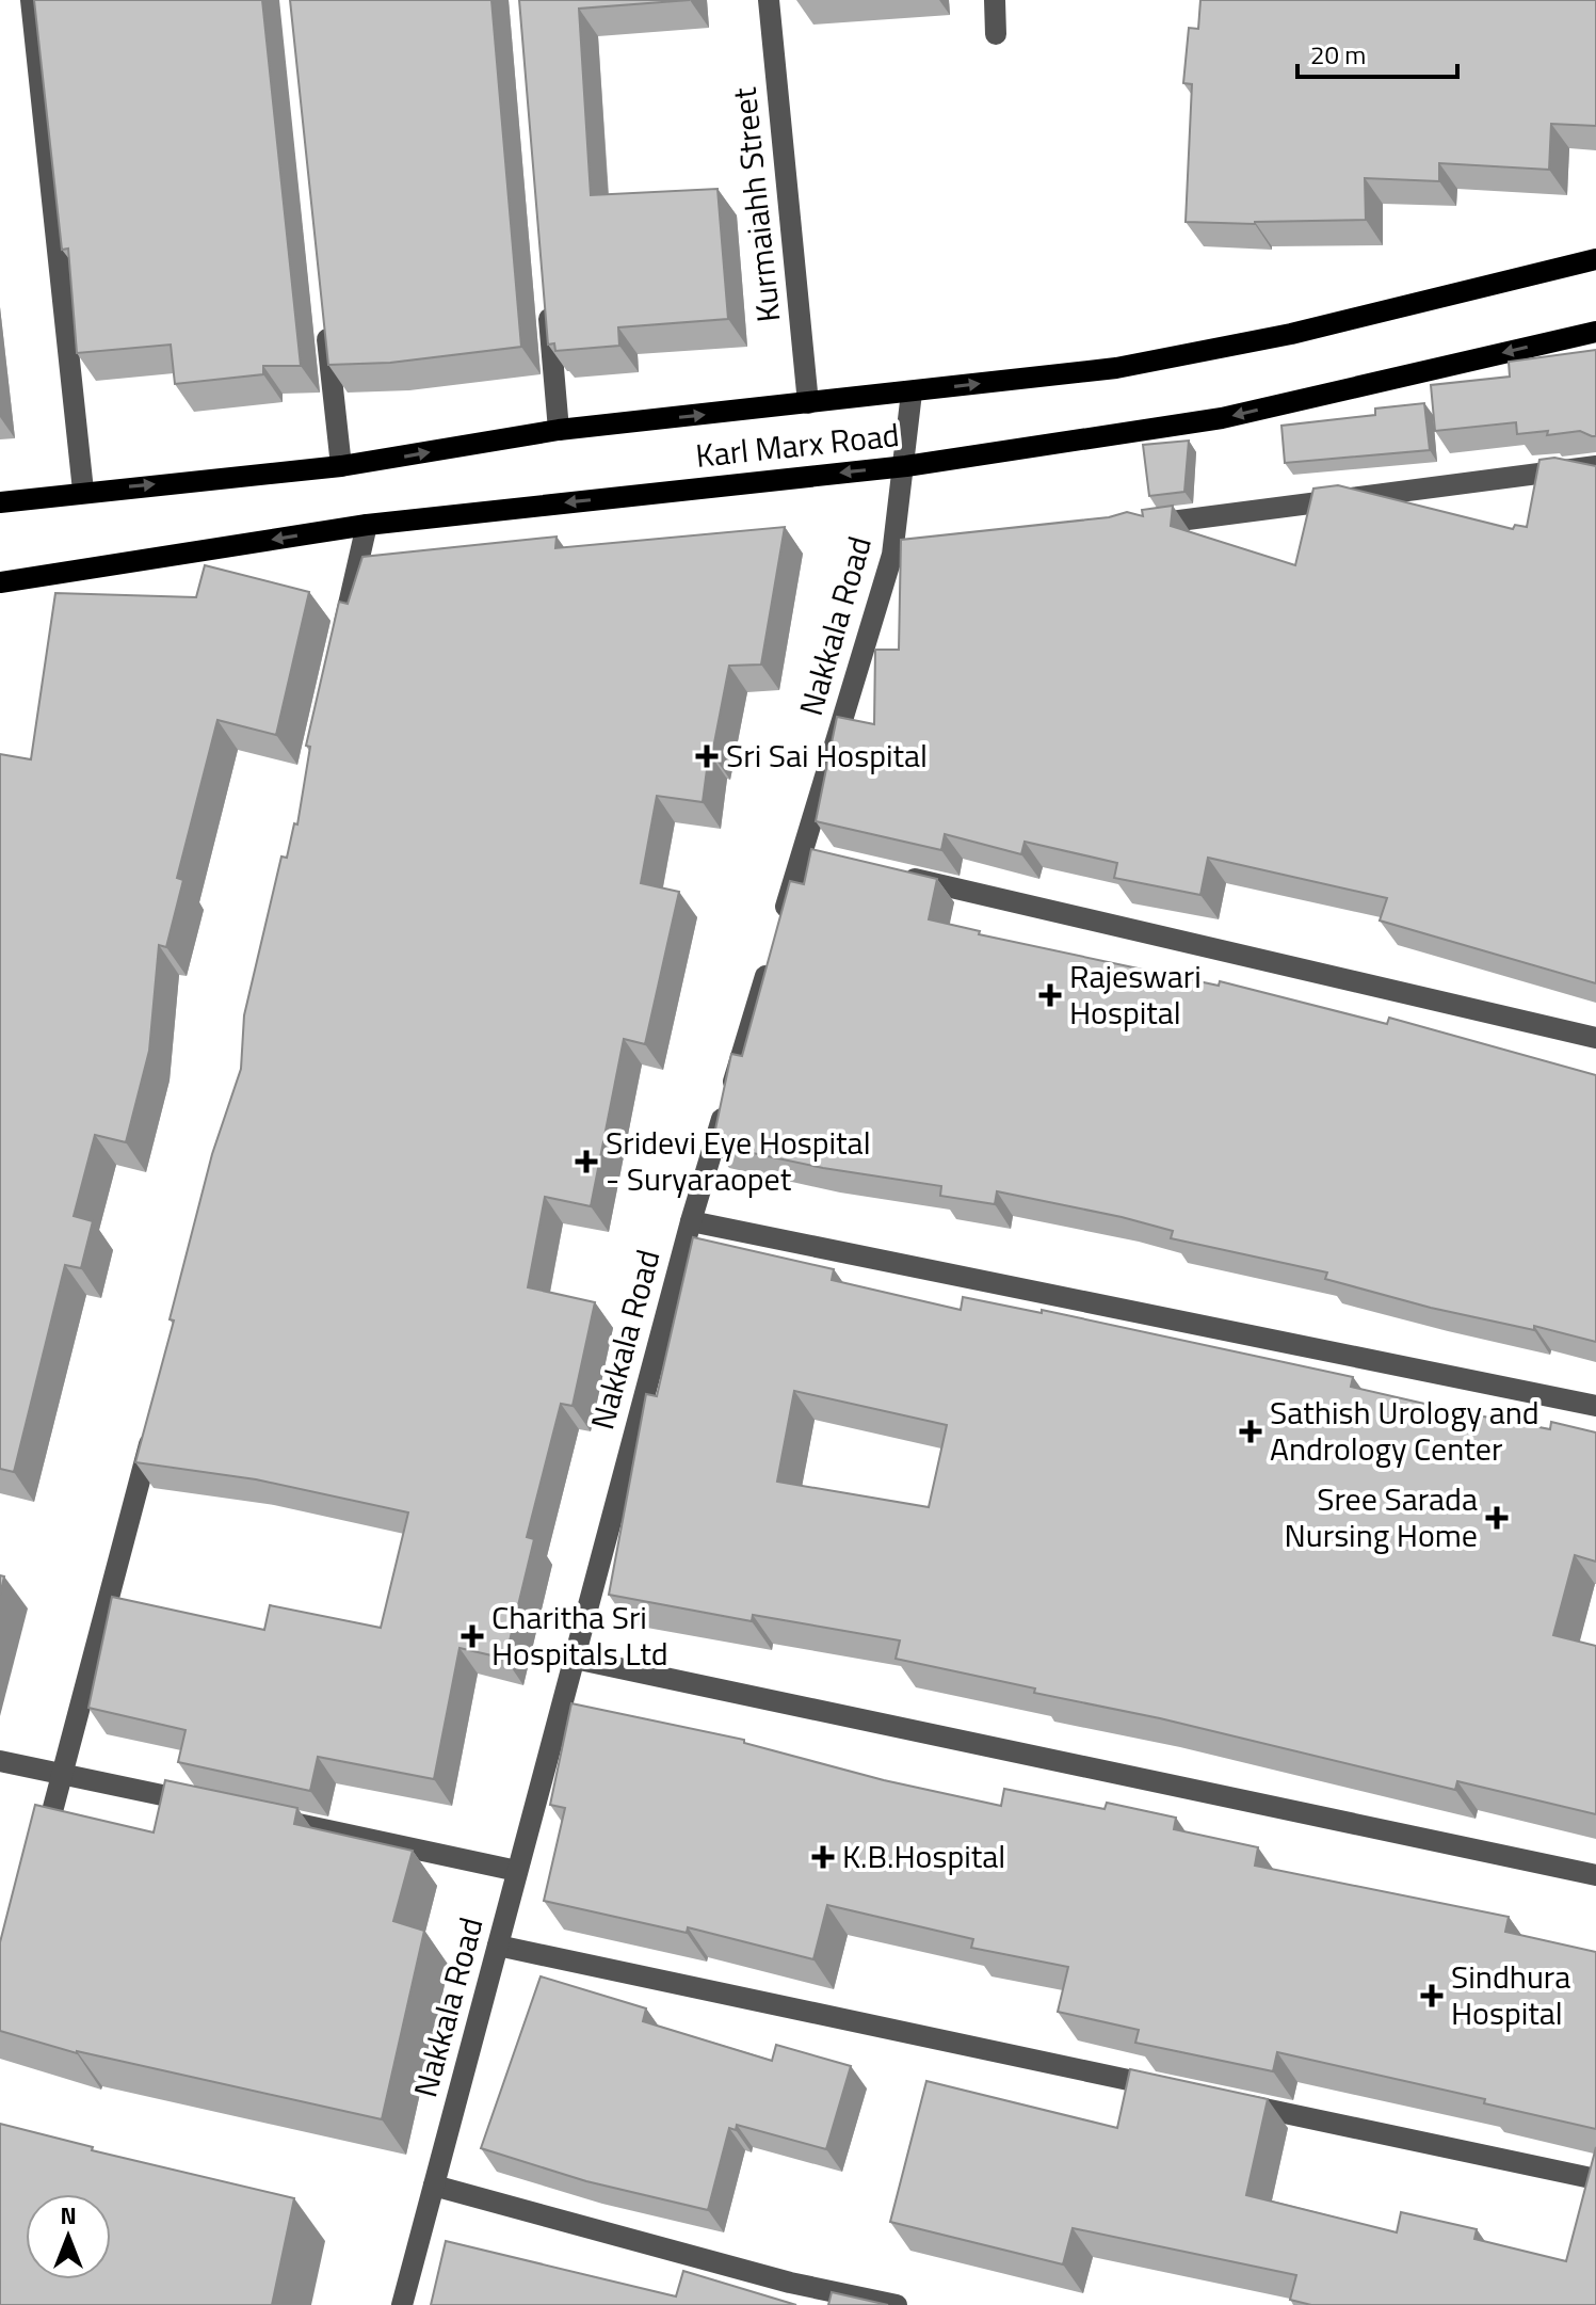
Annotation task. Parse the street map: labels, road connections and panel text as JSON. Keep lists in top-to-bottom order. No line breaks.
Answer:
{"streets":{"main road":["Karl Marx Road"],"street":["Kurmaiahh Street","Nakkala Road"]},"crossings":[["Kurmaiahh Street","Karl Marx Road"],["Karl Marx Road","Nakkala Road"]],"places":{"health":["Sri Sai Hospital","Rajeswari Hospital","Sridevi Eye Hospital - Suryaraopet","Sathish Urology and Andrology Center","Sree Sarada Nursing Home","Charitha Sri Hospitals Ltd","K.B.Hospital","Sindhura Hospital"]},"scale_bar":"20 m","north":"top"}
